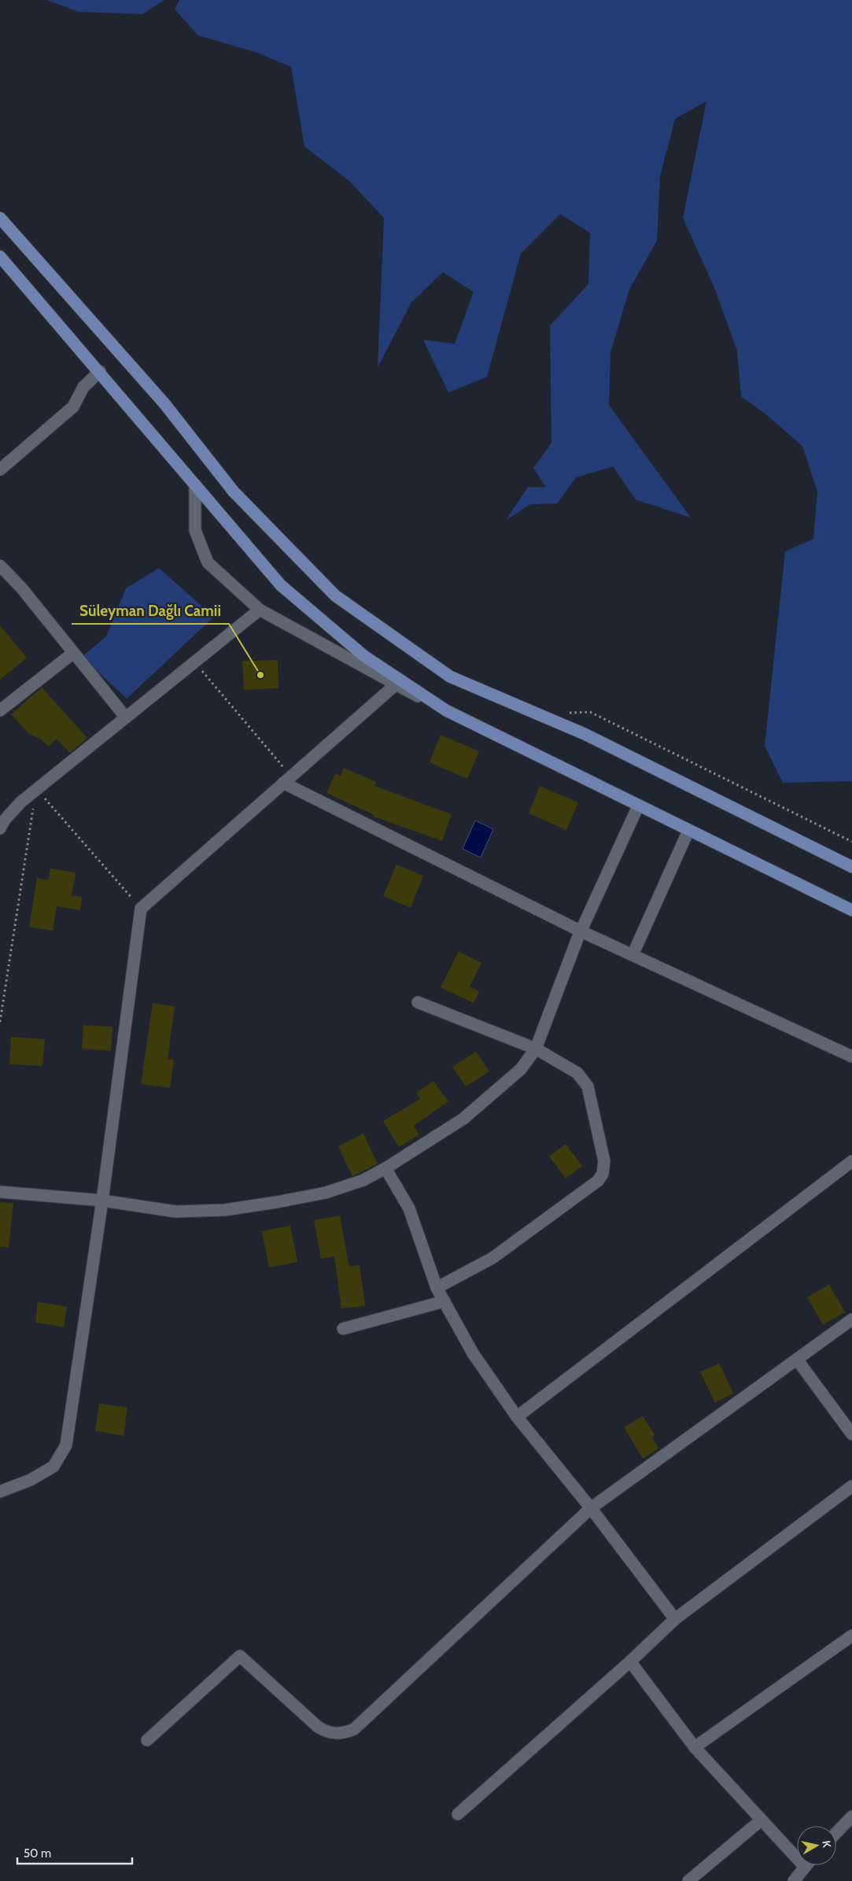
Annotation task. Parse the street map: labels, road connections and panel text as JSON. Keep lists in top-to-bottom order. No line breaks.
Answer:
{"places":["Süleyman Dağlı Camii"],"scale_bar":"50 m","north":"right"}
